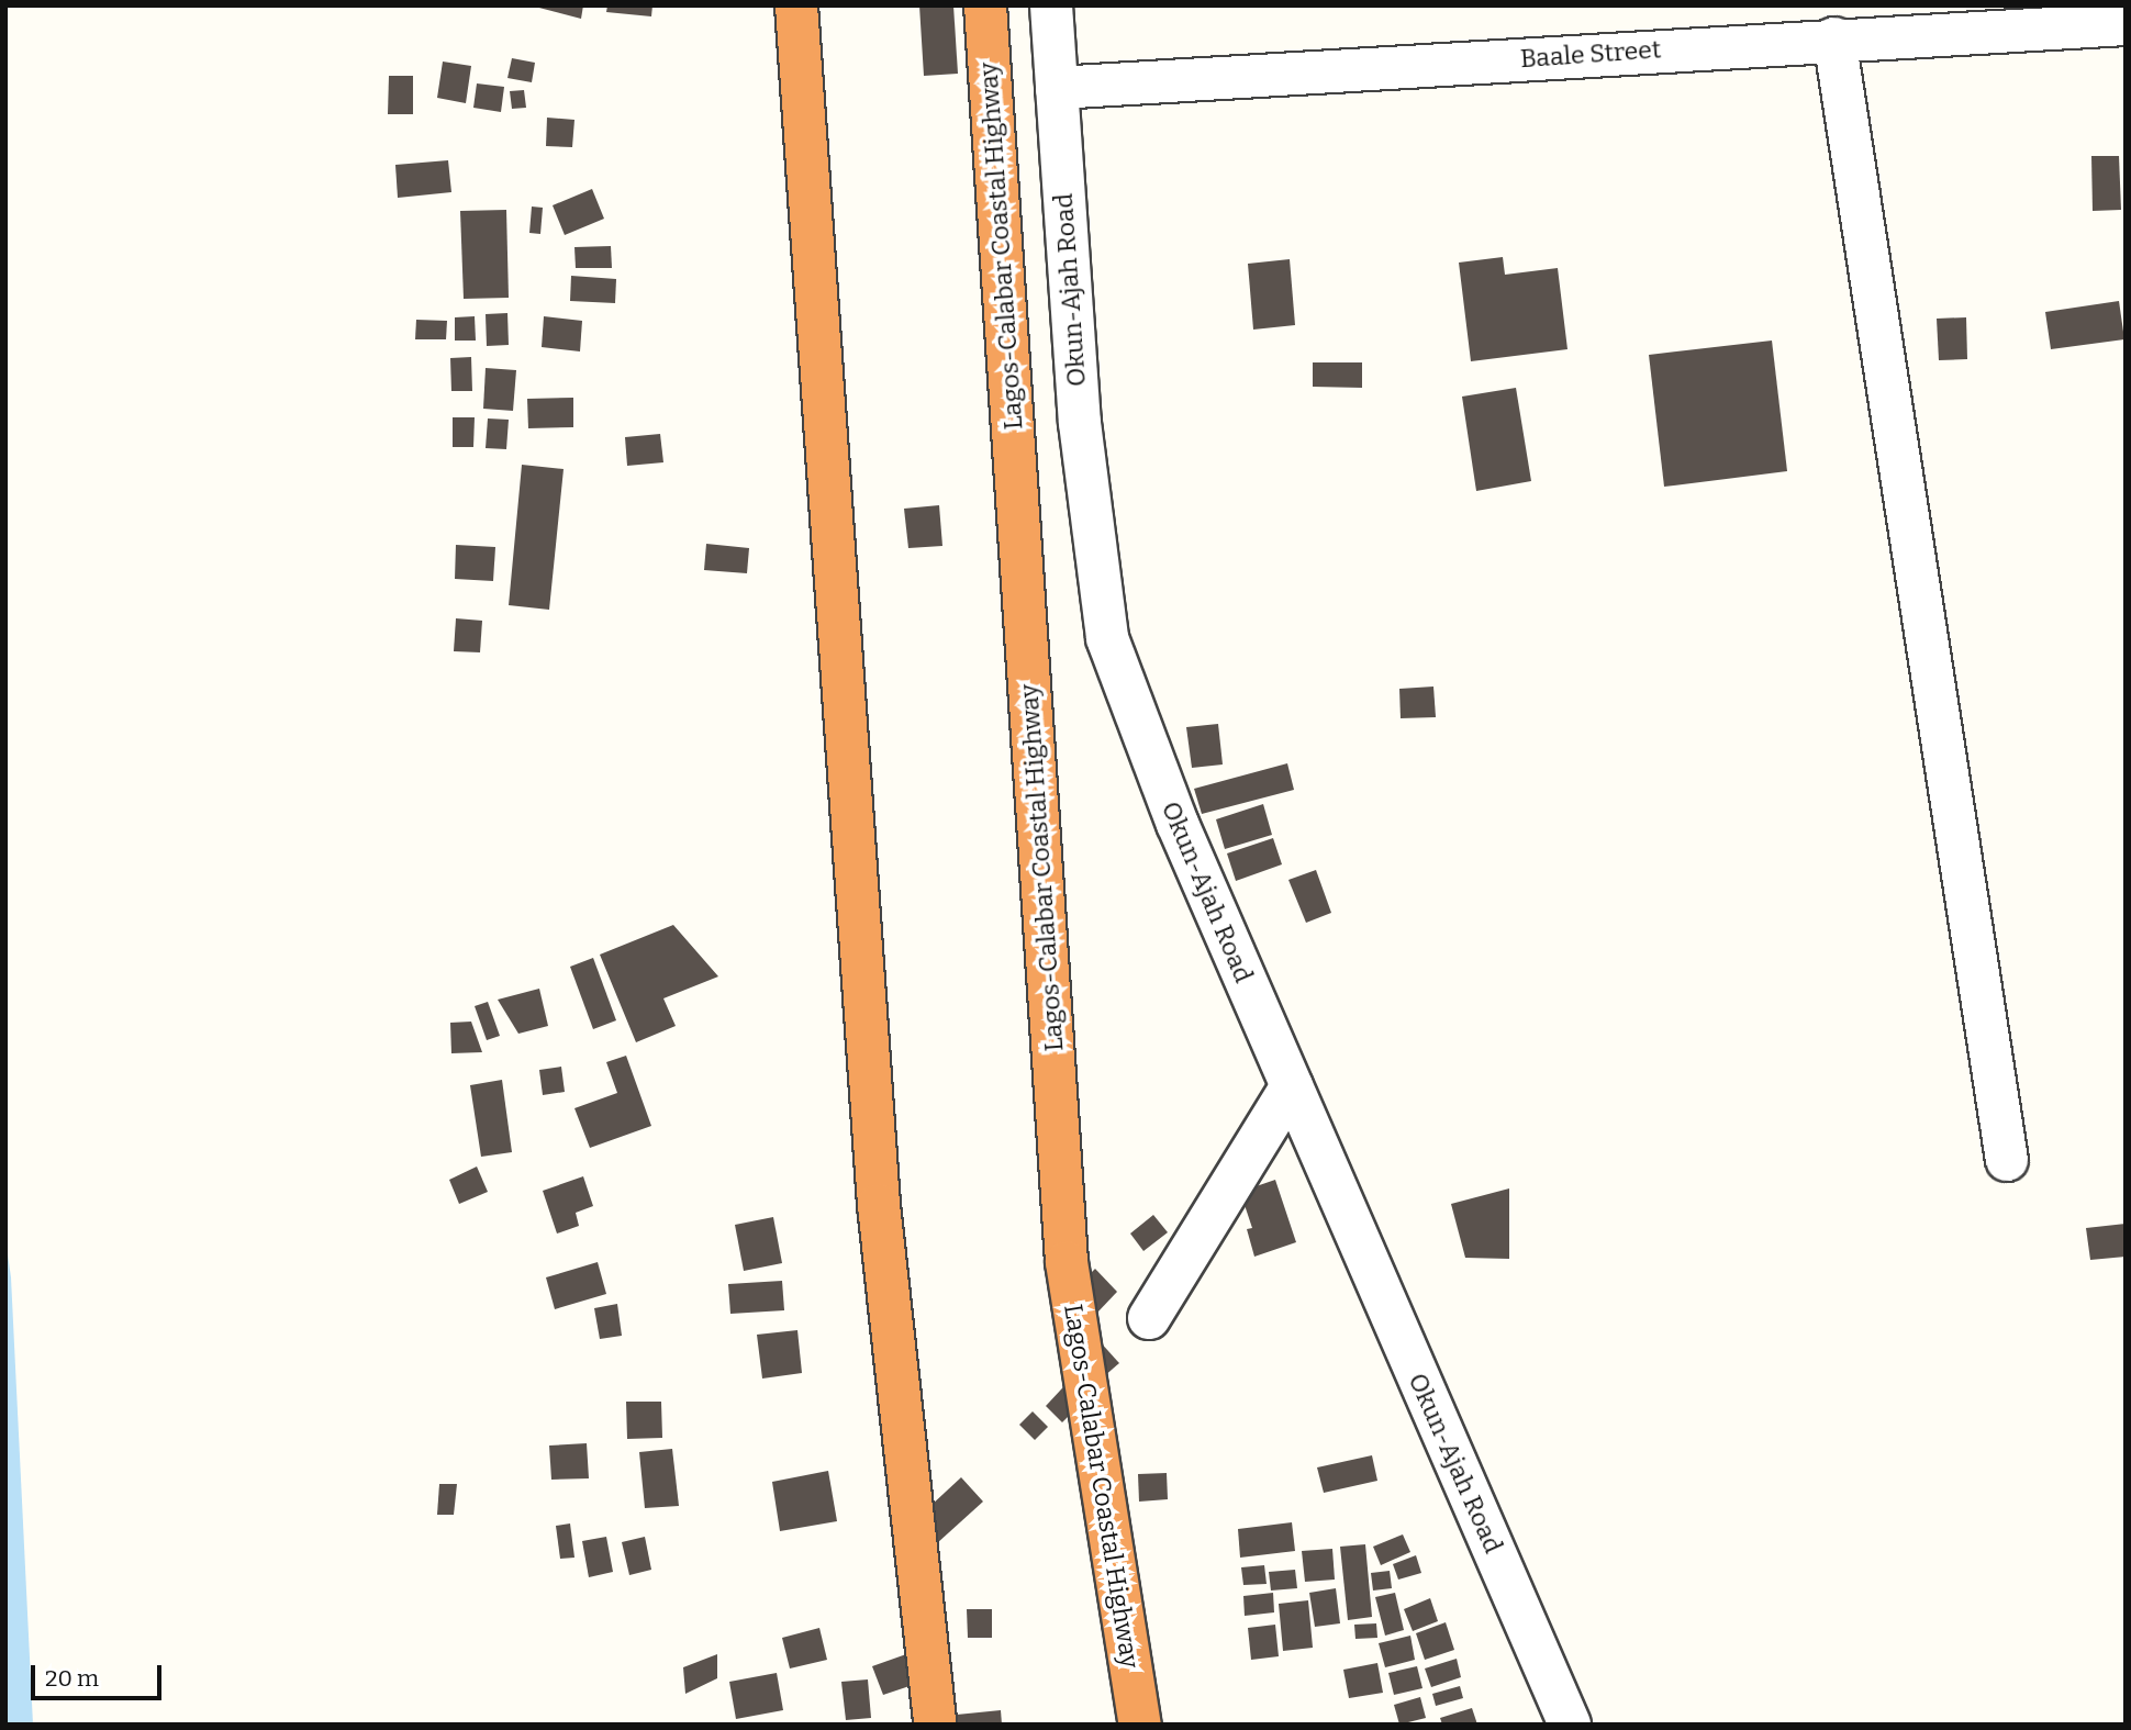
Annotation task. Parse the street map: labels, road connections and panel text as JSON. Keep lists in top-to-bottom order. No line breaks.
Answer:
{"streets":{"highway":["Lagos-Calabar Coastal Highway"],"street":["Baale Street","Okun-Ajah Road"]},"crossings":[["Baale Street","Okun-Ajah Road"]],"scale_bar":"20 m"}
